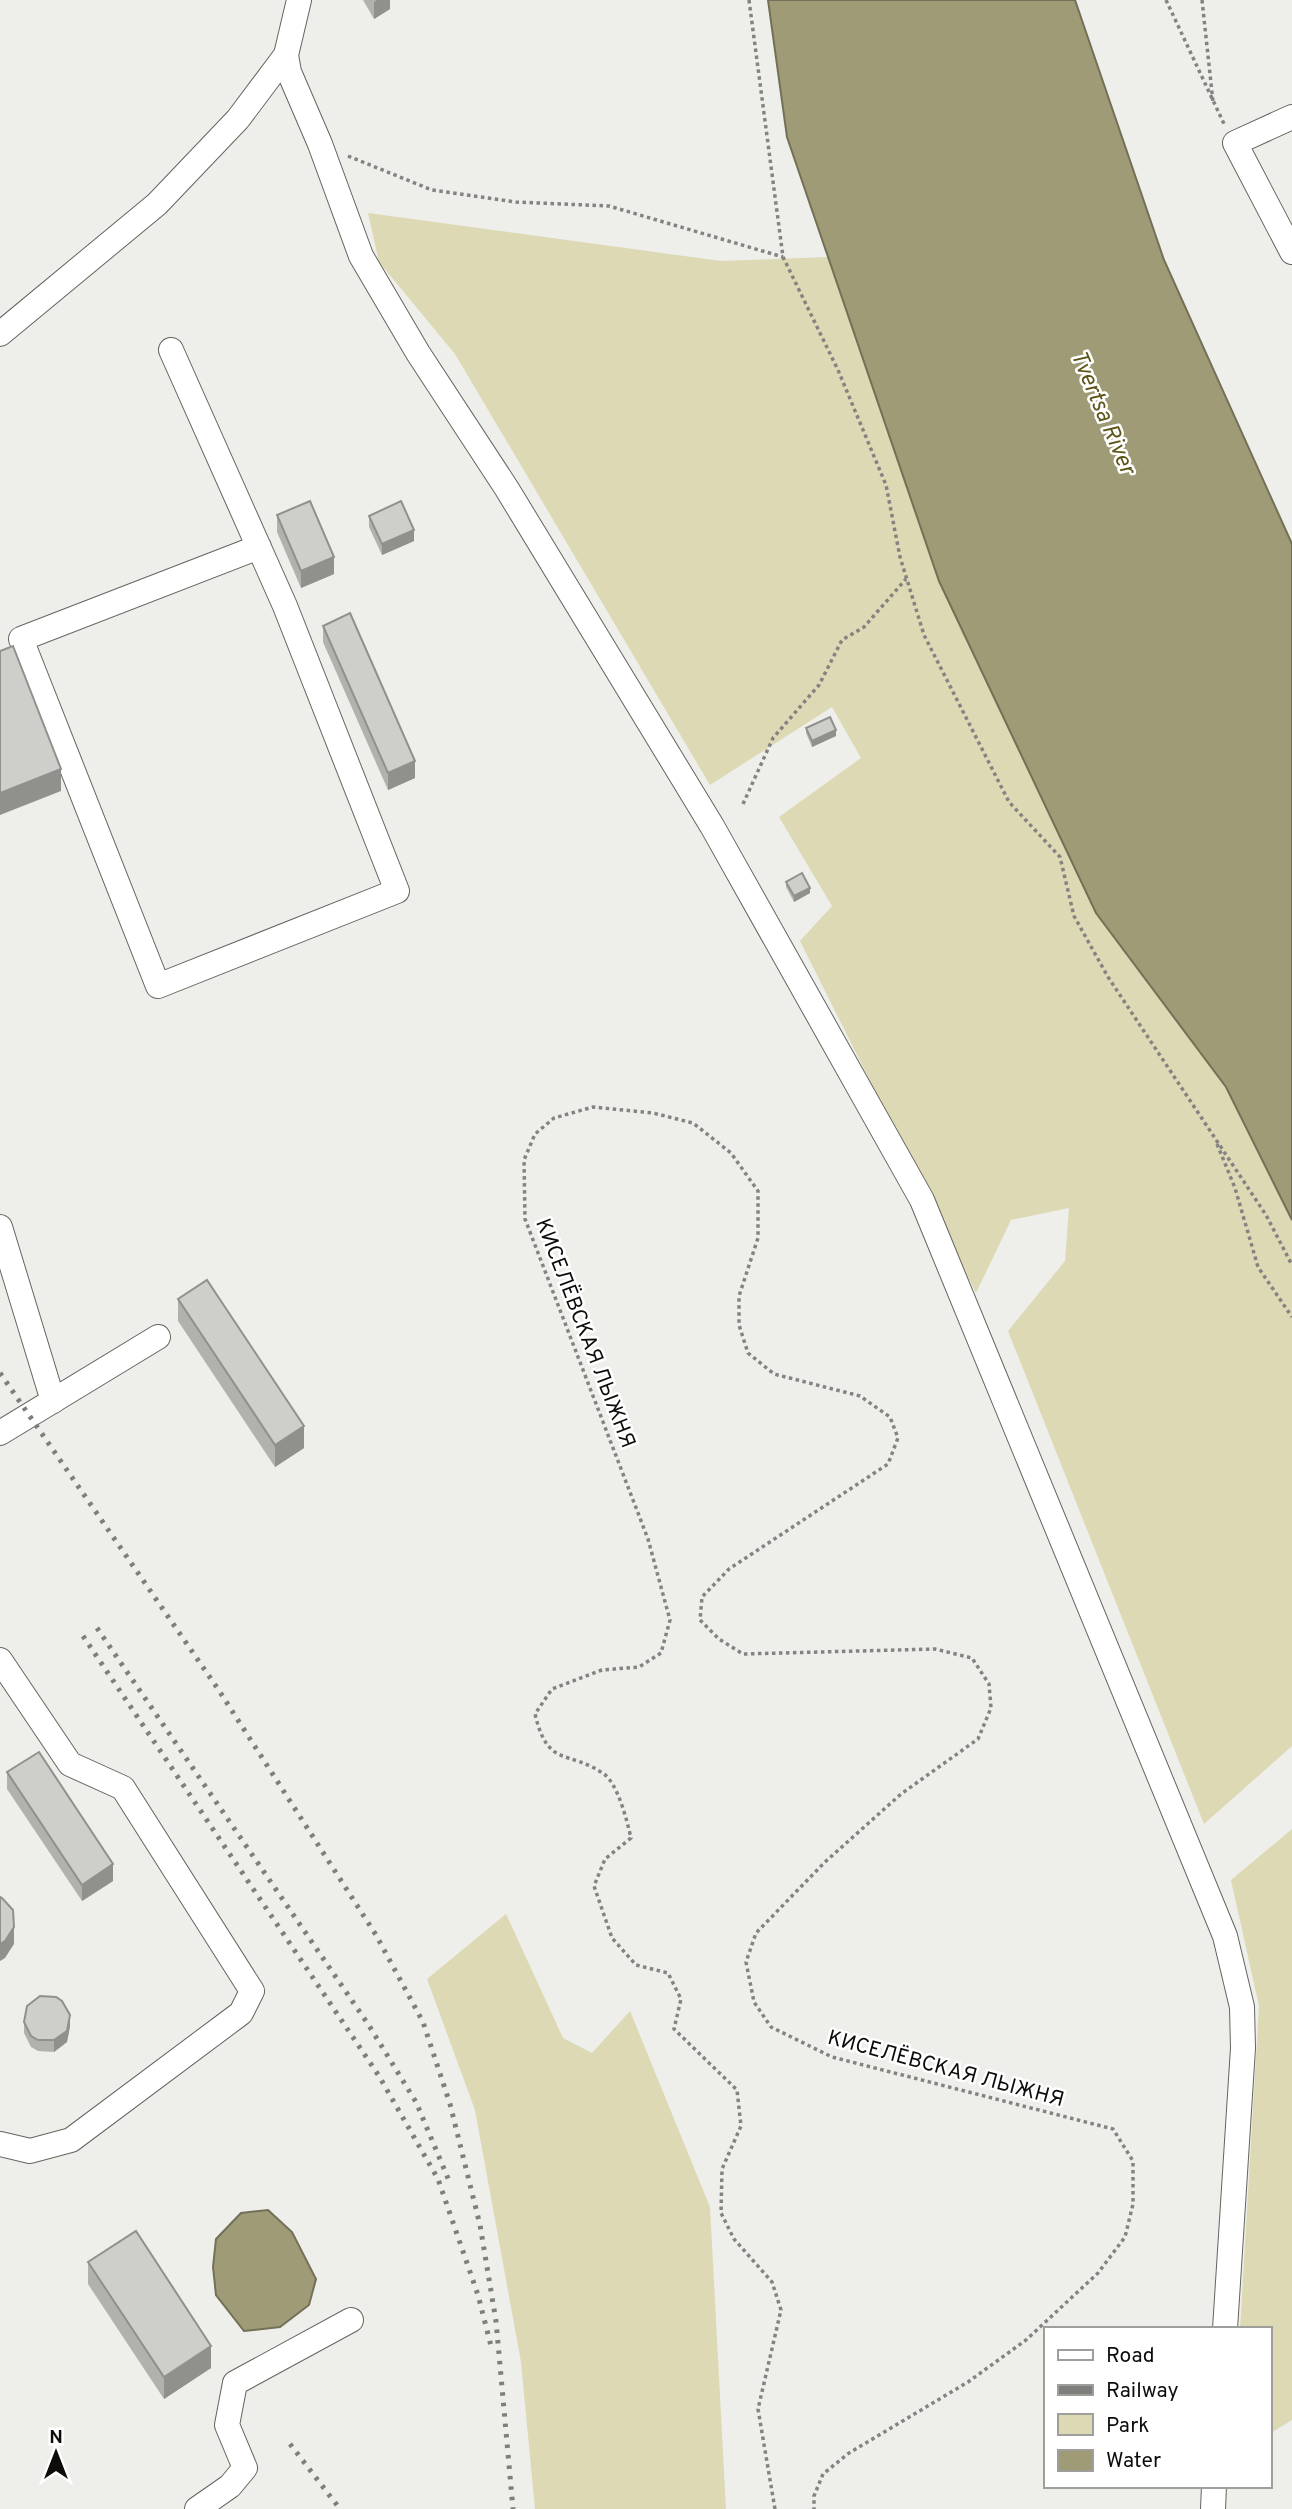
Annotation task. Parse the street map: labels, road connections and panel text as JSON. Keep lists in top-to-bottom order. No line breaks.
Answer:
{"streets":{"path":["КИСЕЛЁВСКАЯ ЛЫЖНЯ"]},"water":["Tvertsa River"],"legend":["Road","Railway","Park","Water"],"north":"top"}
